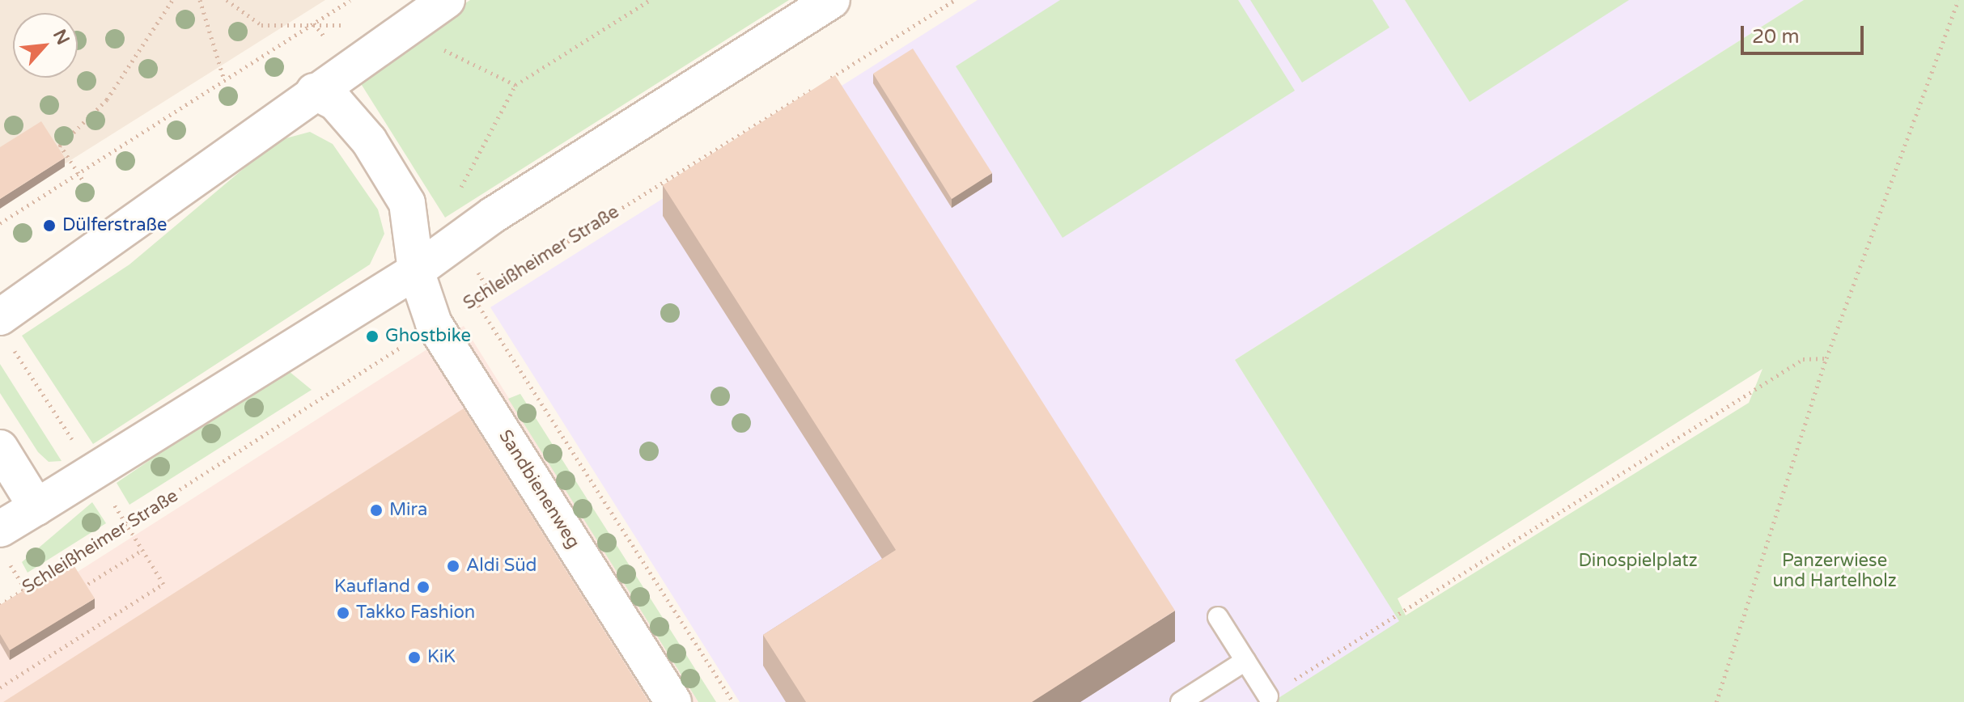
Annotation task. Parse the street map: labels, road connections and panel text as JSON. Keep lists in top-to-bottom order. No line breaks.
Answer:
{"streets":{"street":["Sandbienenweg"],"path":["Schleißheimer Straße"]},"crossings":[["Schleißheimer Straße","Sandbienenweg"]],"parks":["Panzerwiese und Hartelholz","Dinospielplatz"],"places":["Dülferstraße","Ghostbike","Mira","Aldi Süd","Kaufland","Takko Fashion","KiK"],"scale_bar":"20 m","north":"top right"}
